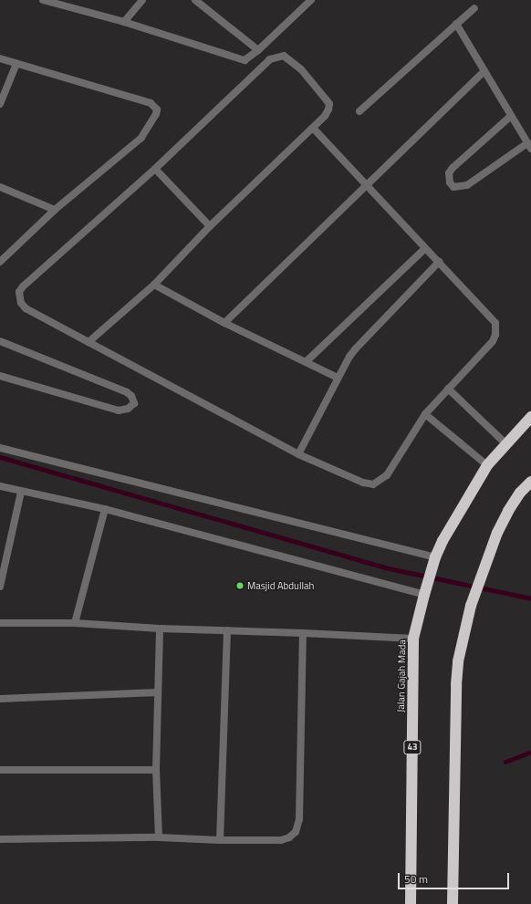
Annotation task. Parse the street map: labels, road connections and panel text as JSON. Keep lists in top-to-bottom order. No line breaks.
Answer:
{"streets":{"highway":["Jalan Gajah Mada","43"]},"places":["Masjid Abdullah"],"scale_bar":"50 m"}
